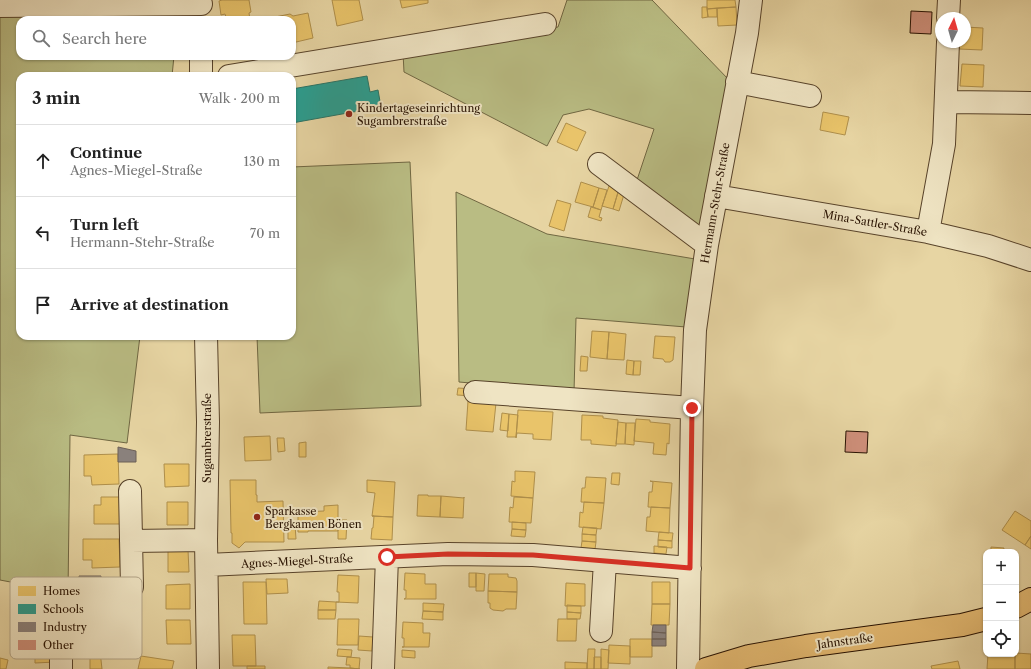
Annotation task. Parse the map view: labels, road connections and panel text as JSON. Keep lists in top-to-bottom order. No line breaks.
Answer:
{"streets":{"main road":["Jahnstraße"],"street":["Hermann-Stehr-Straße","Mina-Sattler-Straße","Sugambrerstraße","Agnes-Miegel-Straße"]},"crossings":[["Hermann-Stehr-Straße","Mina-Sattler-Straße"],["Hermann-Stehr-Straße","Agnes-Miegel-Straße"],["Sugambrerstraße","Agnes-Miegel-Straße"]],"places":["Kindertageseinrichtung Sugambrerstraße","Sparkasse Bergkamen Bönen"],"legend":["Homes","Schools","Industry","Other"],"north":"top","page":{"search":"Search here","heading":["3 min","Walk · 200 m"],"list":[["Continue","Agnes-Miegel-Straße","130 m"],["Turn left","Hermann-Stehr-Straße","70 m"],"Arrive at destination"],"map_buttons":["+","−"]}}
